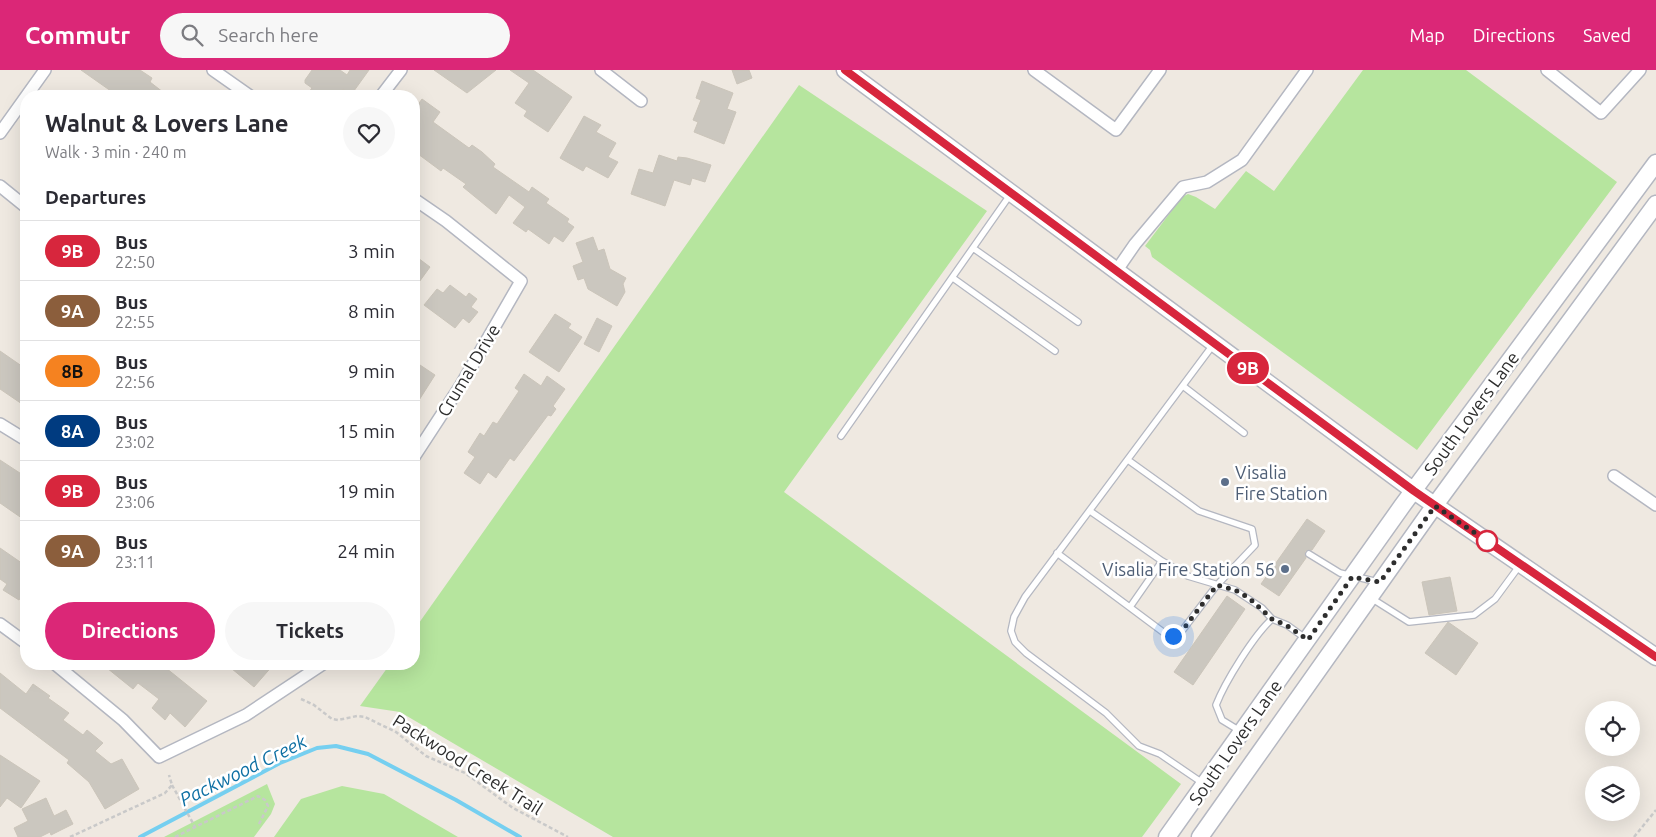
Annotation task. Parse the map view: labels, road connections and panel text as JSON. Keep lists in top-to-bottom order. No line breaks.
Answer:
{"streets":{"main road":["South Lovers Lane"],"street":["Crumal Drive"],"path":["Packwood Creek Trail"]},"water":["Packwood Creek"],"places":["Visalia Fire Station","Visalia Fire Station 56"],"lines":["bus line 9B"],"page":{"header":"Commutr","search":"Search here","nav":["Map","Directions","Saved"],"on_map":"9B","heading":[["Walnut & Lovers Lane","Walk · 3 min · 240 m"],"Departures"],"list":[{"mark":"9B","name":"Bus","note":"22:50","value":"3 min"},{"mark":"9A","name":"Bus","note":"22:55","value":"8 min"},{"mark":"8B","name":"Bus","note":"22:56","value":"9 min"},{"mark":"8A","name":"Bus","note":"23:02","value":"15 min"},{"mark":"9B","name":"Bus","note":"23:06","value":"19 min"},{"mark":"9A","name":"Bus","note":"23:11","value":"24 min"}],"buttons":["Directions","Tickets"]}}
